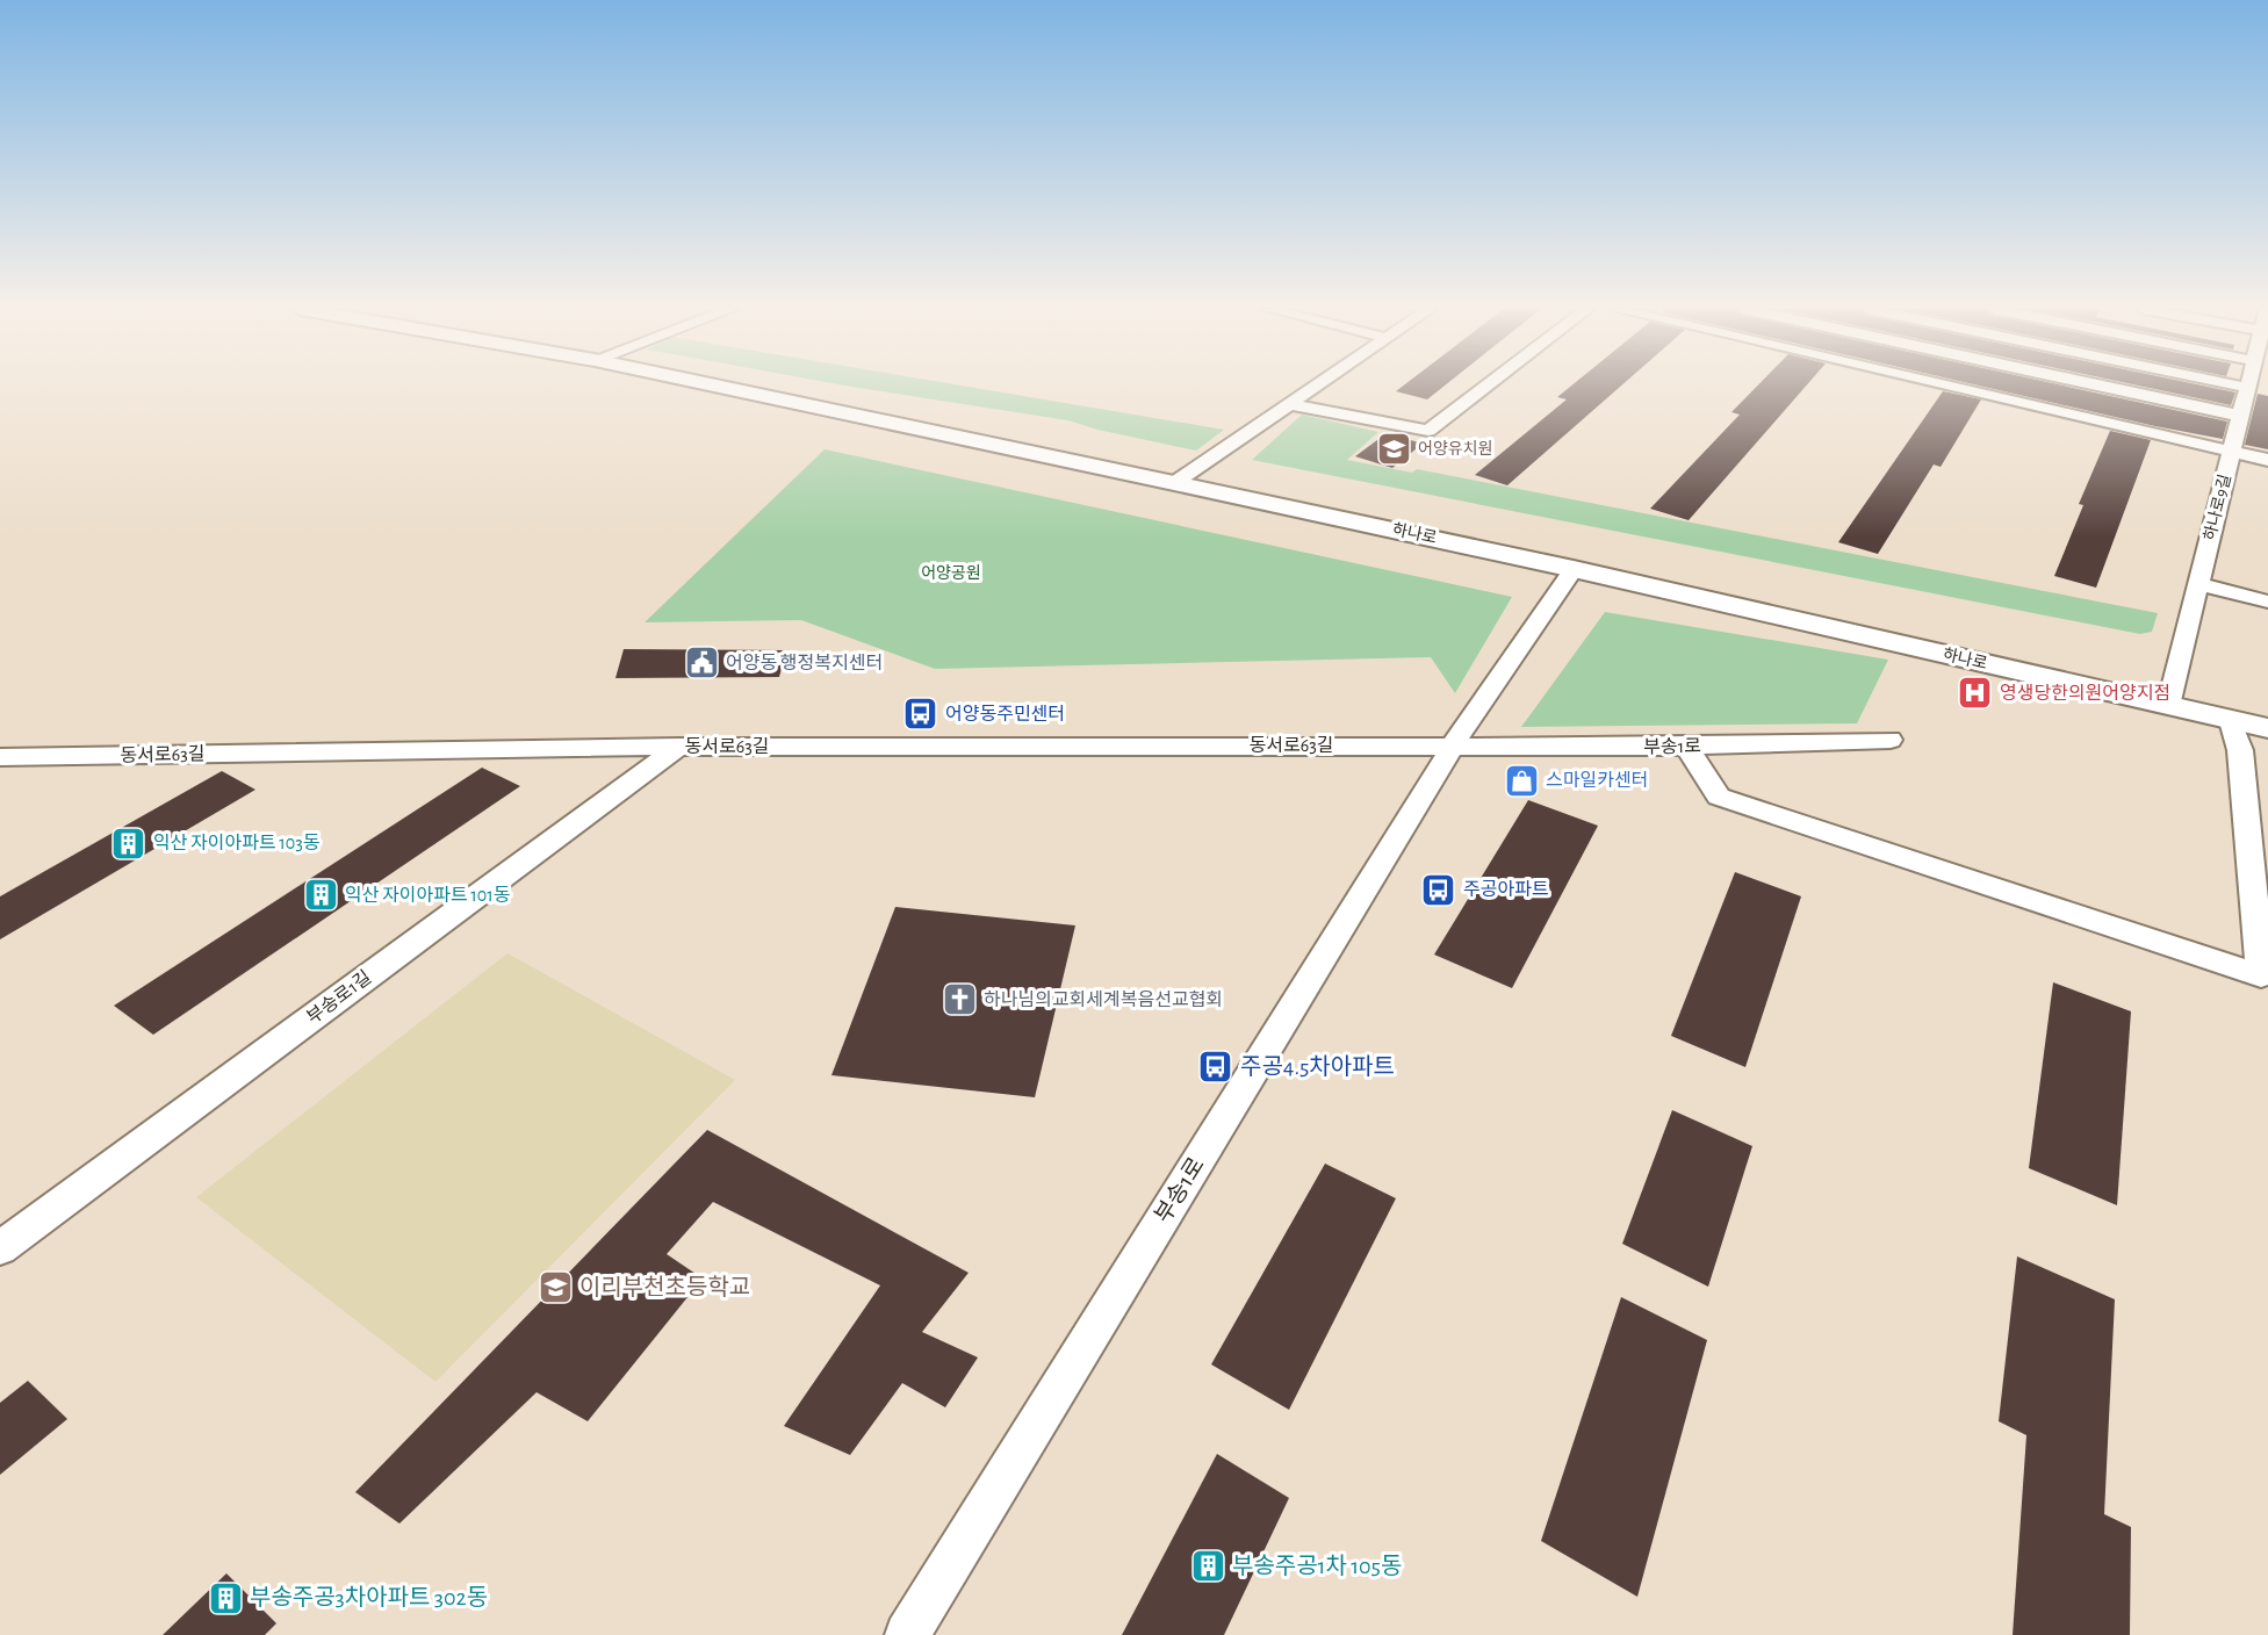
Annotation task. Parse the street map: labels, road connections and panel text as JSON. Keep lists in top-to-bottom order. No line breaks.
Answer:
{"streets":{"street":["하나로9길","하나로","동서로63길","부송1로","부송로1길"]},"crossings":[["하나로9길","하나로"],["하나로","부송1로"],["동서로63길","부송1로"],["동서로63길","부송로1길"]],"parks":["어양공원"],"places":{"school or university":["어양유치원","이리부천초등학교"],"public building":["어양동 행정복지센터"],"hospital":["영생당한의원어양지점"],"bus stop":["어양동주민센터","주공아파트","주공4.5차아파트"],"shop":["스마일카센터"],"building":["익산 자이아파트 103동","익산 자이아파트 101동","부송주공1차 105동","부송주공3차아파트 302동"],"church":["하나님의교회세계복음선교협회"]}}
